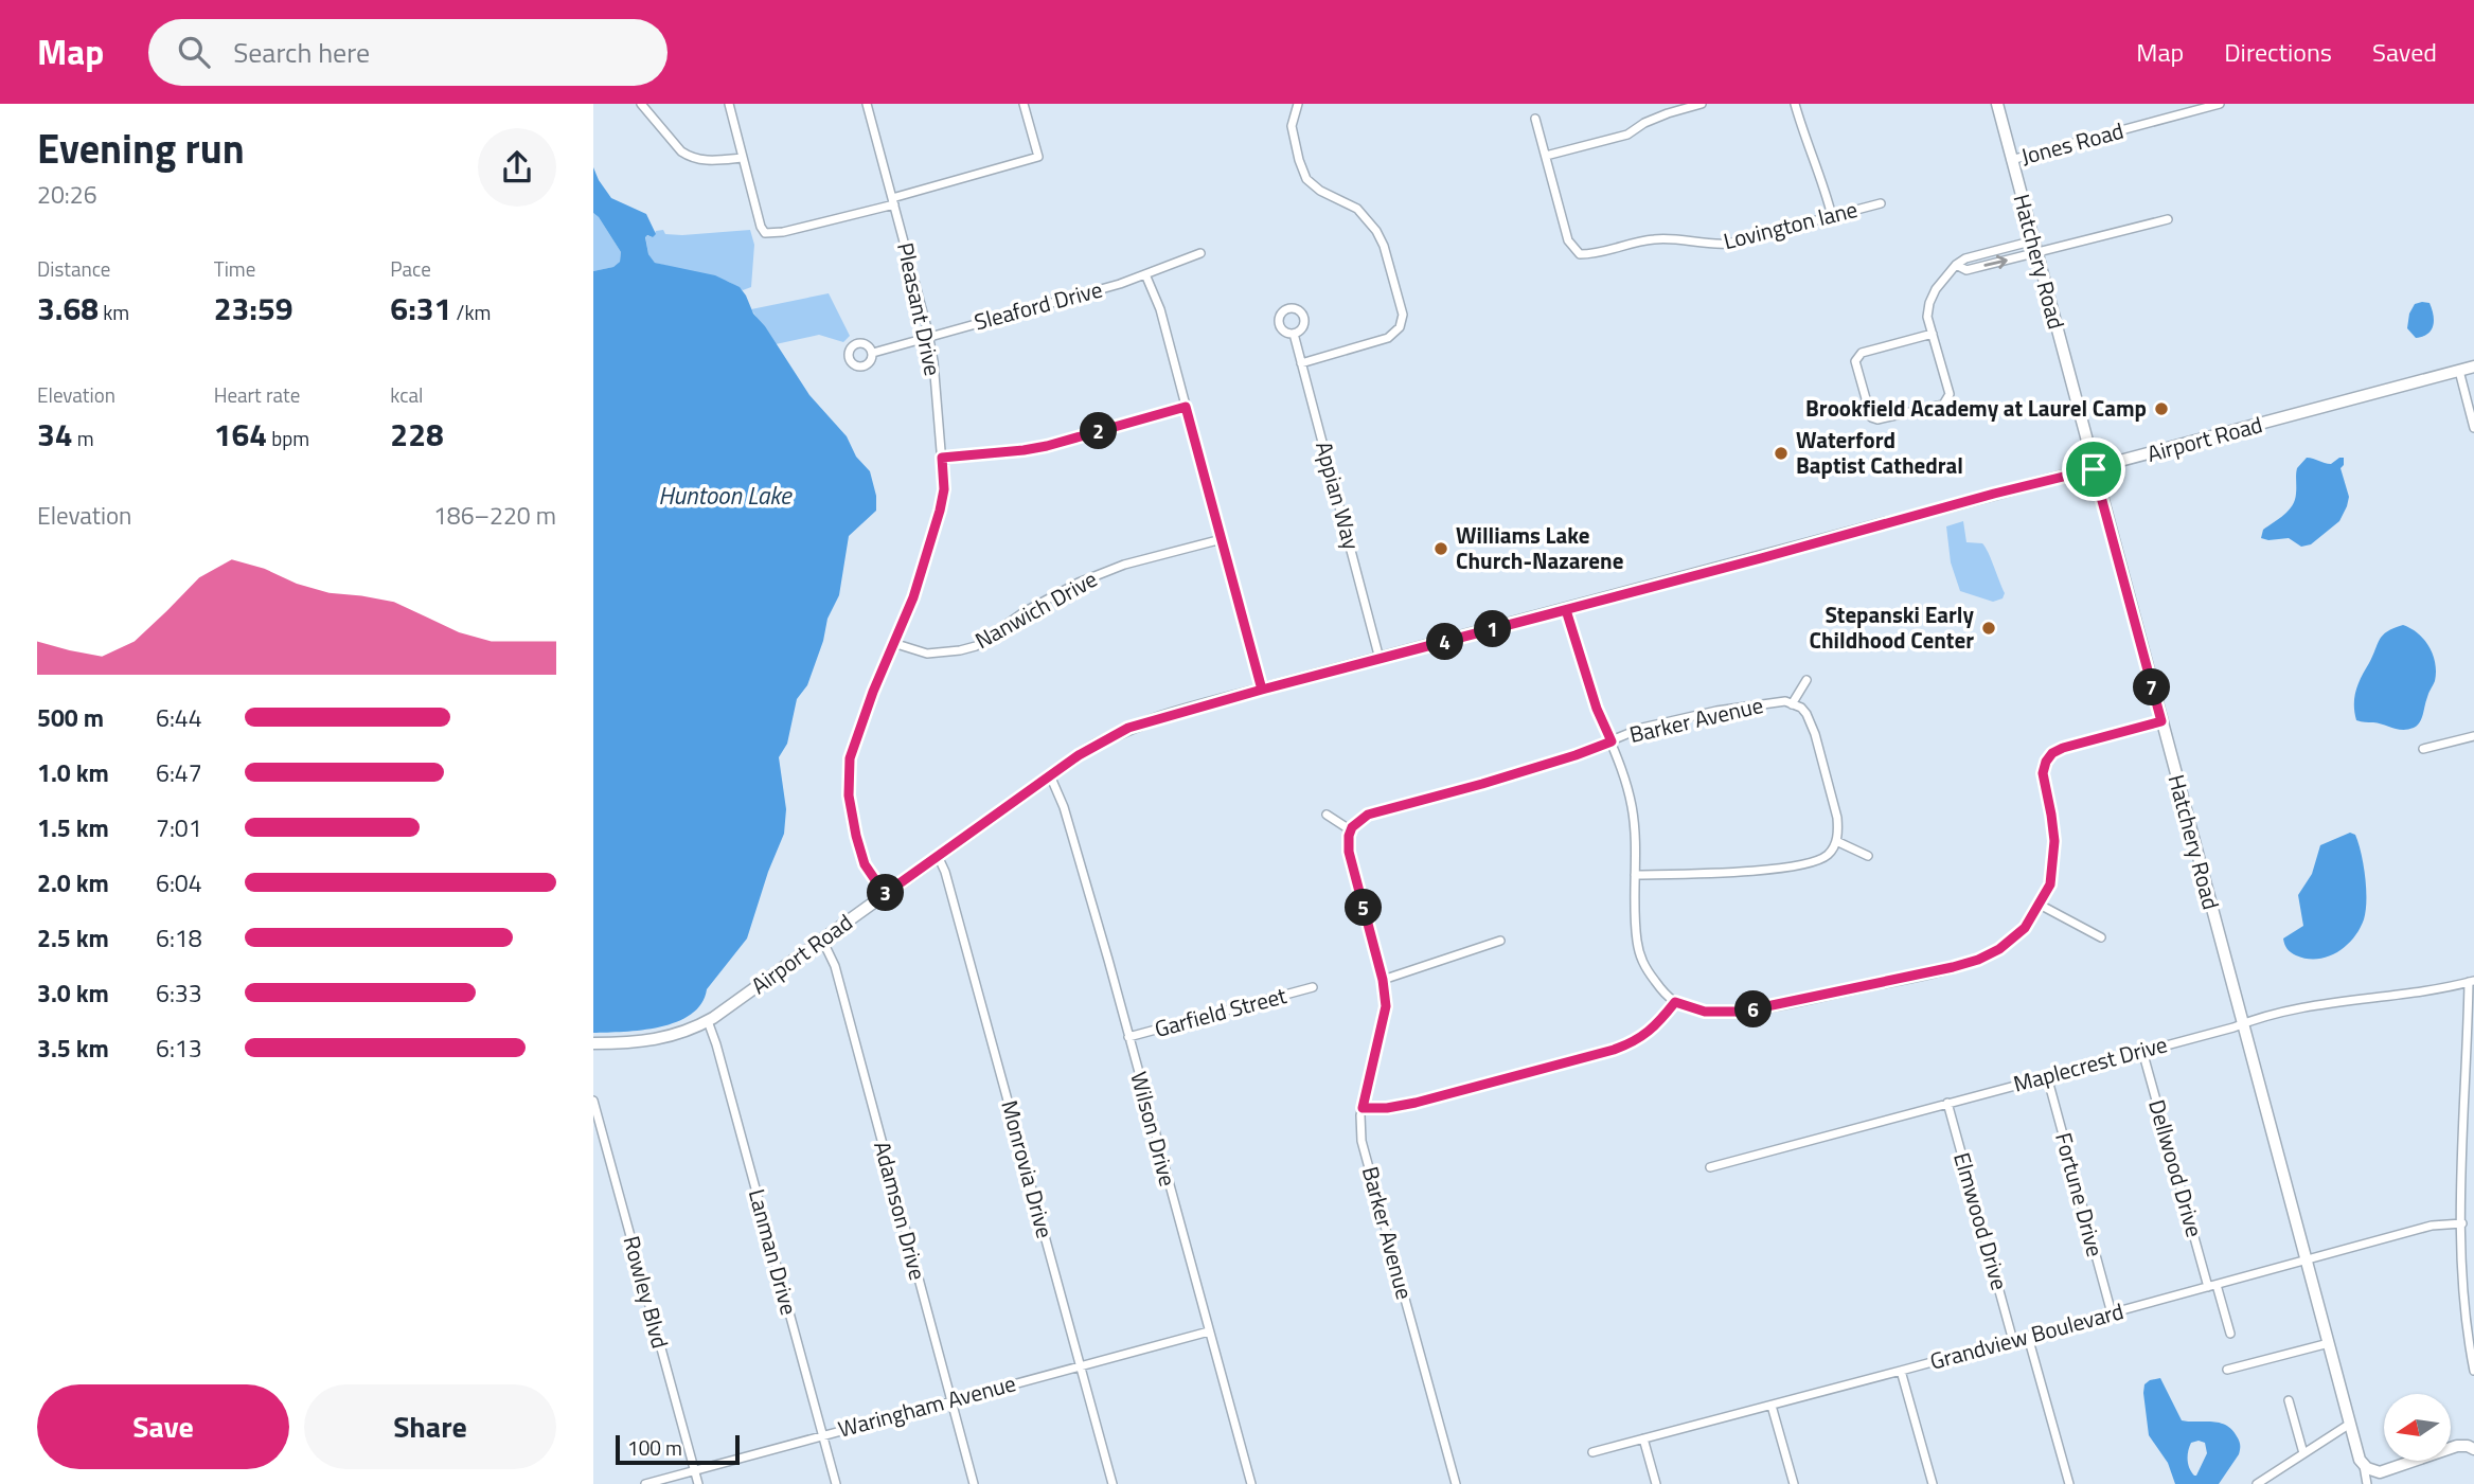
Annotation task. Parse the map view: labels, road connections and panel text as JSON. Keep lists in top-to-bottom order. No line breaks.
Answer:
{"streets":{"street":["Jones Road","Lovington lane","Hatchery Road","Sleaford Drive","Pleasant Drive","Airport Road","Appian Way","Nanwich Drive","Barker Avenue","Garfield Street","Maplecrest Drive","Wilson Drive","Dellwood Drive","Monrovia Drive","Fortune Drive","Adamson Drive","Elmwood Drive","Lanman Drive","Rowley Blvd","Grandview Boulevard","Waringham Avenue"]},"crossings":[["Jones Road","Hatchery Road"],["Hatchery Road","Airport Road"],["Hatchery Road","Maplecrest Drive"],["Hatchery Road","Grandview Boulevard"],["Sleaford Drive","Pleasant Drive"],["Pleasant Drive","Airport Road"],["Pleasant Drive","Nanwich Drive"],["Airport Road","Appian Way"],["Airport Road","Wilson Drive"],["Airport Road","Monrovia Drive"],["Airport Road","Adamson Drive"],["Airport Road","Lanman Drive"],["Garfield Street","Wilson Drive"],["Maplecrest Drive","Dellwood Drive"],["Maplecrest Drive","Fortune Drive"],["Maplecrest Drive","Elmwood Drive"],["Wilson Drive","Waringham Avenue"],["Dellwood Drive","Grandview Boulevard"],["Monrovia Drive","Waringham Avenue"],["Fortune Drive","Grandview Boulevard"],["Adamson Drive","Waringham Avenue"],["Elmwood Drive","Grandview Boulevard"],["Lanman Drive","Waringham Avenue"],["Rowley Blvd","Waringham Avenue"]],"water":["Huntoon Lake"],"places":["Brookfield Academy at Laurel Camp","Waterford Baptist Cathedral","Williams Lake Church-Nazarene","Stepanski Early Childhood Center"],"scale_bar":"100 m","north":"left","page":{"header":"Map","search":"Search here","nav":["Map","Directions","Saved"],"heading":["Evening run","20:26"],"stats":[["Distance","3.68 km"],["Time","23:59"],["Pace","6:31 /km"],["Elevation","34 m"],["Heart rate","164 bpm"],["kcal","228"]],"pins":["2","1","4","7","3","5","6"],"chart":["Elevation","186–220 m"],"list":[{"name":"500 m","note":"6:44"},{"name":"1.0 km","note":"6:47"},{"name":"1.5 km","note":"7:01"},{"name":"2.0 km","note":"6:04"},{"name":"2.5 km","note":"6:18"},{"name":"3.0 km","note":"6:33"},{"name":"3.5 km","note":"6:13"}],"buttons":["Save","Share"],"scale":"100 m"}}
